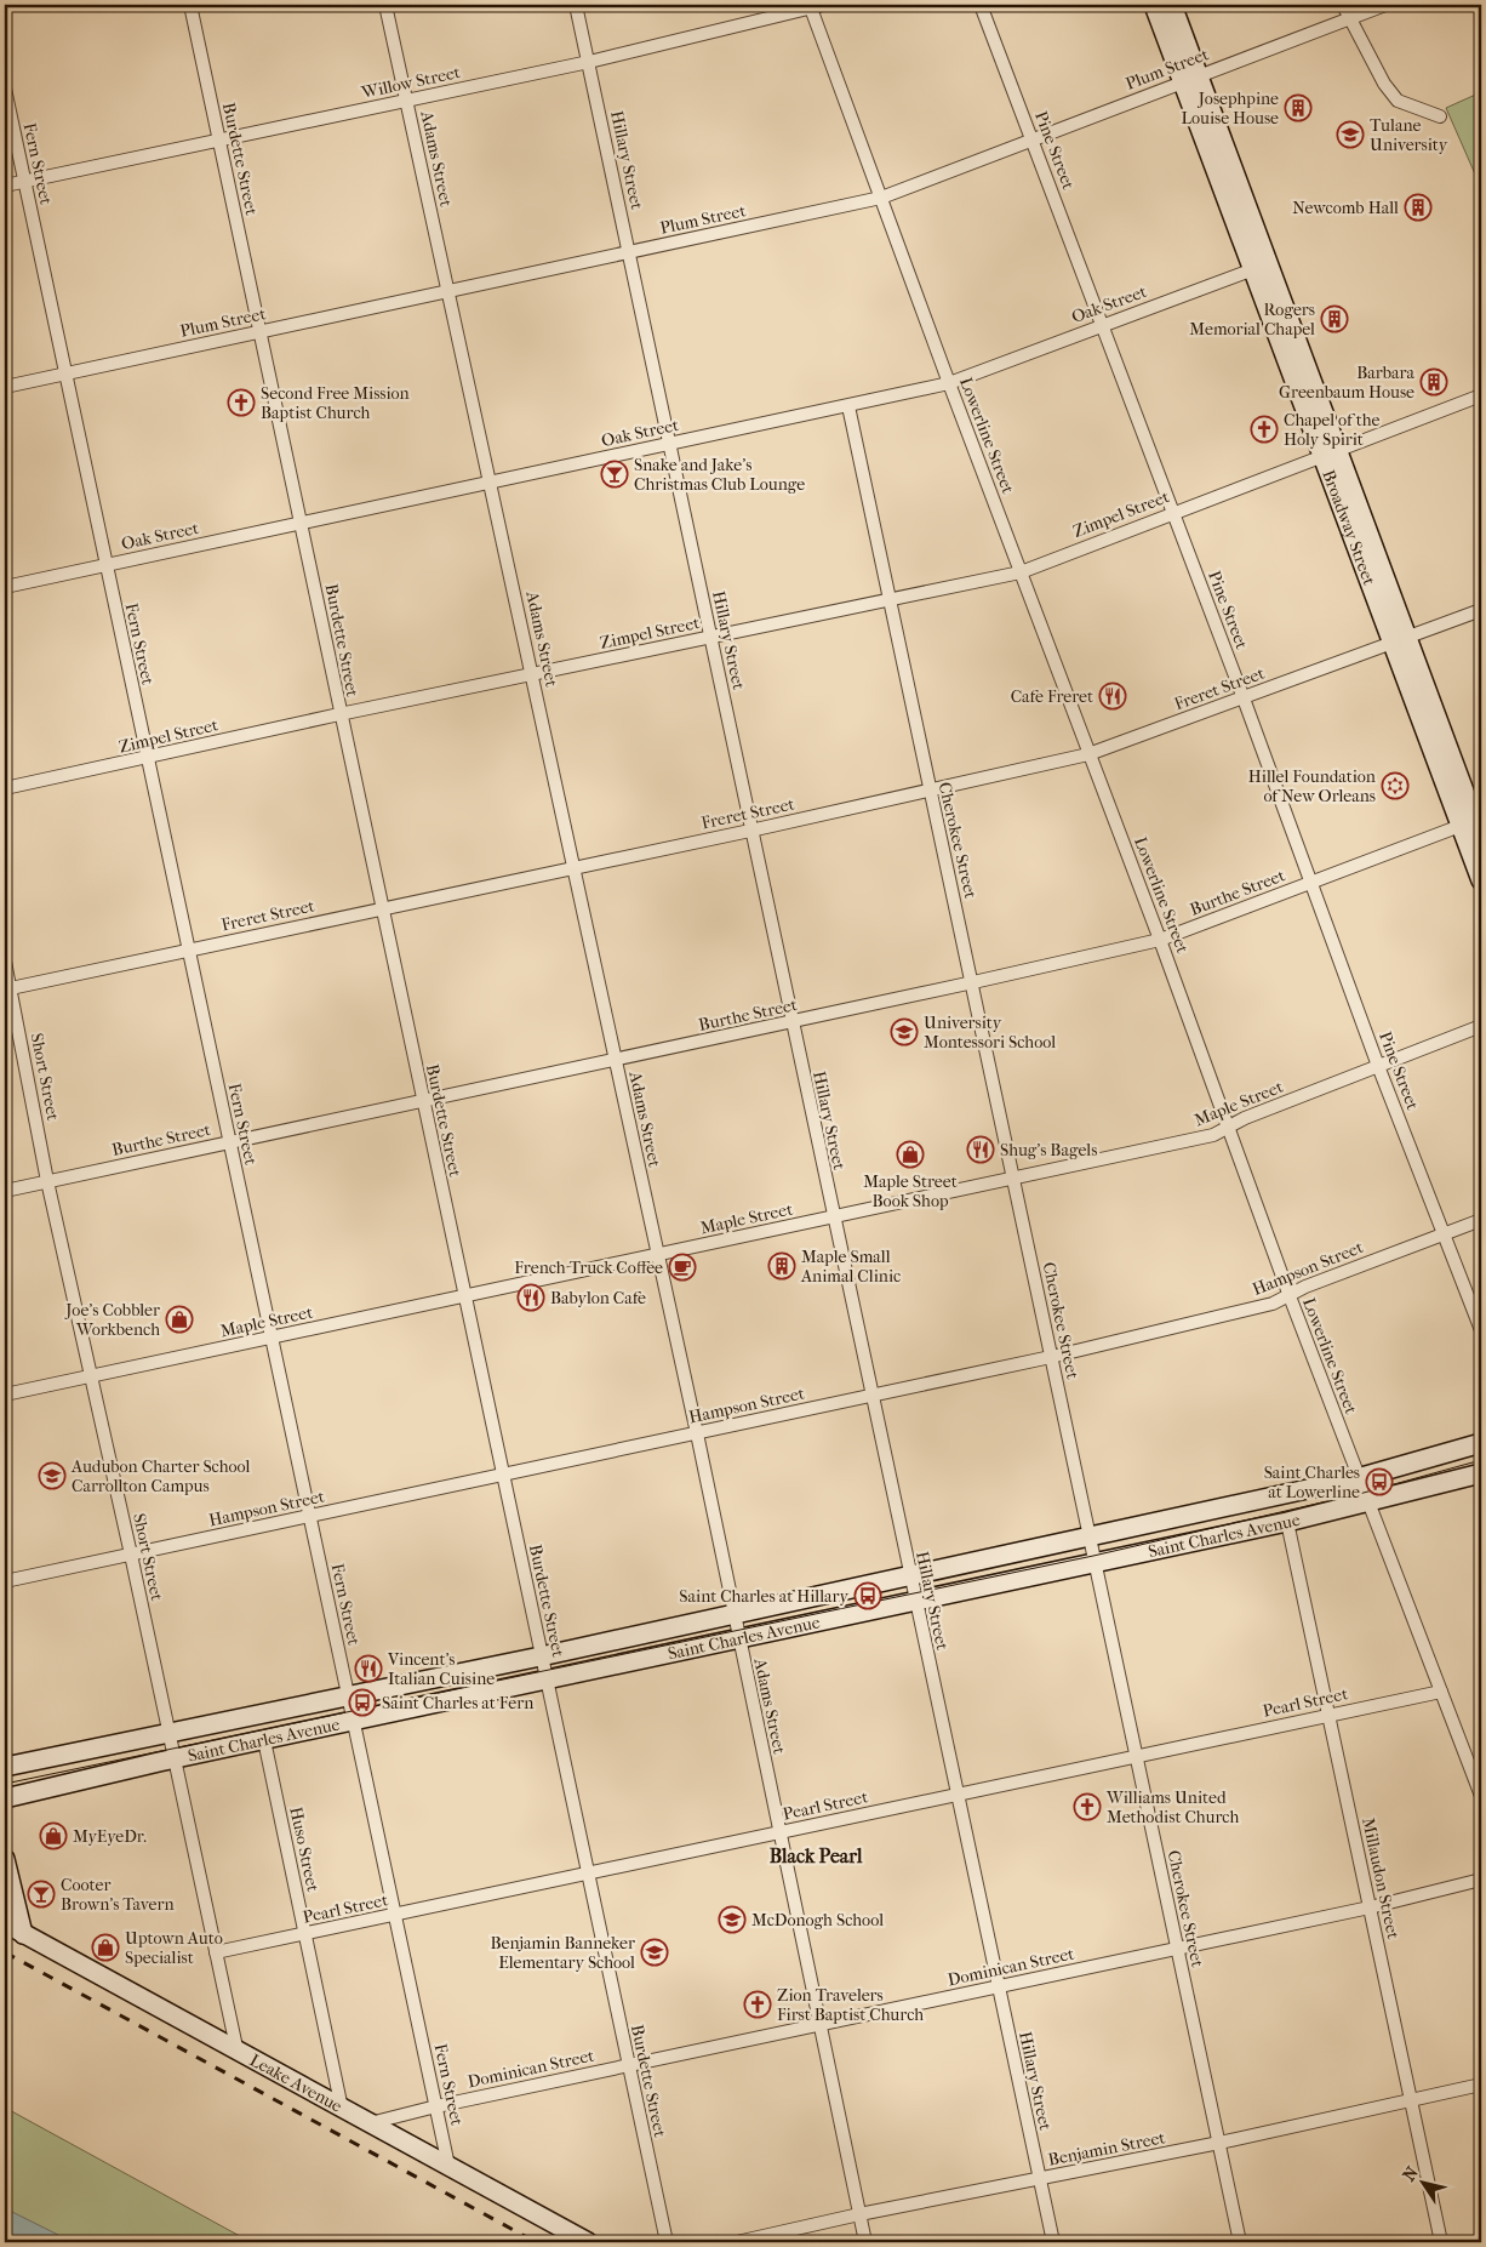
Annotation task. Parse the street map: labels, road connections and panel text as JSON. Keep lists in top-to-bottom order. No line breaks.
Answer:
{"streets":{"main road":["Broadway Street","Saint Charles Avenue","Leake Avenue"],"street":["Plum Street","Willow Street","Pine Street","Burdette Street","Adams Street","Hillary Street","Fern Street","Oak Street","Lowerline Street","Zimpel Street","Freret Street","Cherokee Street","Burthe Street","Short Street","Maple Street","Hampson Street","Pearl Street","Huso Street","Millaudon Street","Dominican Street","Benjamin Street"]},"crossings":[["Plum Street","Pine Street"],["Plum Street","Burdette Street"],["Plum Street","Adams Street"],["Plum Street","Hillary Street"],["Plum Street","Fern Street"],["Plum Street","Lowerline Street"],["Plum Street","Broadway Street"],["Willow Street","Burdette Street"],["Willow Street","Adams Street"],["Willow Street","Hillary Street"],["Willow Street","Fern Street"],["Willow Street","Lowerline Street"],["Pine Street","Oak Street"],["Pine Street","Zimpel Street"],["Pine Street","Freret Street"],["Pine Street","Burthe Street"],["Pine Street","Maple Street"],["Pine Street","Hampson Street"],["Burdette Street","Oak Street"],["Burdette Street","Zimpel Street"],["Burdette Street","Freret Street"],["Burdette Street","Burthe Street"],["Burdette Street","Maple Street"],["Burdette Street","Hampson Street"],["Burdette Street","Saint Charles Avenue"],["Burdette Street","Pearl Street"],["Burdette Street","Dominican Street"],["Adams Street","Oak Street"],["Adams Street","Zimpel Street"],["Adams Street","Freret Street"],["Adams Street","Burthe Street"],["Adams Street","Maple Street"],["Adams Street","Hampson Street"],["Adams Street","Saint Charles Avenue"],["Adams Street","Pearl Street"],["Adams Street","Dominican Street"],["Adams Street","Benjamin Street"],["Hillary Street","Oak Street"],["Hillary Street","Zimpel Street"],["Hillary Street","Freret Street"],["Hillary Street","Burthe Street"],["Hillary Street","Maple Street"],["Hillary Street","Hampson Street"],["Hillary Street","Saint Charles Avenue"],["Hillary Street","Pearl Street"],["Hillary Street","Dominican Street"],["Hillary Street","Benjamin Street"],["Fern Street","Oak Street"],["Fern Street","Zimpel Street"],["Fern Street","Freret Street"],["Fern Street","Burthe Street"],["Fern Street","Maple Street"],["Fern Street","Hampson Street"],["Fern Street","Saint Charles Avenue"],["Fern Street","Pearl Street"],["Fern Street","Dominican Street"],["Fern Street","Leake Avenue"],["Oak Street","Lowerline Street"],["Oak Street","Broadway Street"],["Oak Street","Cherokee Street"],["Lowerline Street","Zimpel Street"],["Lowerline Street","Freret Street"],["Lowerline Street","Burthe Street"],["Lowerline Street","Maple Street"],["Lowerline Street","Hampson Street"],["Lowerline Street","Saint Charles Avenue"],["Lowerline Street","Pearl Street"],["Zimpel Street","Broadway Street"],["Zimpel Street","Cherokee Street"],["Broadway Street","Freret Street"],["Broadway Street","Burthe Street"],["Freret Street","Cherokee Street"],["Freret Street","Short Street"],["Cherokee Street","Burthe Street"],["Cherokee Street","Maple Street"],["Cherokee Street","Hampson Street"],["Cherokee Street","Saint Charles Avenue"],["Cherokee Street","Pearl Street"],["Cherokee Street","Dominican Street"],["Cherokee Street","Benjamin Street"],["Burthe Street","Short Street"],["Short Street","Maple Street"],["Short Street","Hampson Street"],["Short Street","Saint Charles Avenue"],["Short Street","Pearl Street"],["Short Street","Leake Avenue"],["Saint Charles Avenue","Huso Street"],["Saint Charles Avenue","Millaudon Street"],["Pearl Street","Huso Street"],["Pearl Street","Millaudon Street"],["Huso Street","Leake Avenue"],["Millaudon Street","Dominican Street"],["Millaudon Street","Benjamin Street"],["Dominican Street","Leake Avenue"]],"districts":["Black Pearl"],"places":{"building":["Josephpine Louise House","Newcomb Hall","Rogers Memorial Chapel","Barbara Greenbaum House","Maple Small Animal Clinic"],"school or university":["Tulane University","University Montessori School","Audubon Charter School Carrollton Campus","McDonogh School","Benjamin Banneker Elementary School"],"church":["Second Free Mission Baptist Church","Chapel of the Holy Spirit","Williams United Methodist Church","Zion Travelers First Baptist Church"],"bar":["Snake and Jake's Christmas Club Lounge","Cooter Brown's Tavern"],"restaurant":["Cafe Freret","Shug's Bagels","Babylon Cafe","Vincent's Italian Cuisine"],"synagogue":["Hillel Foundation of New Orleans"],"shop":["Maple Street Book Shop","Joe's Cobbler Workbench","MyEyeDr.","Uptown Auto Specialist"],"cafe":["French Truck Coffee"],"bus stop":["Saint Charles at Lowerline","Saint Charles at Hillary","Saint Charles at Fern"]},"north":"top left"}
